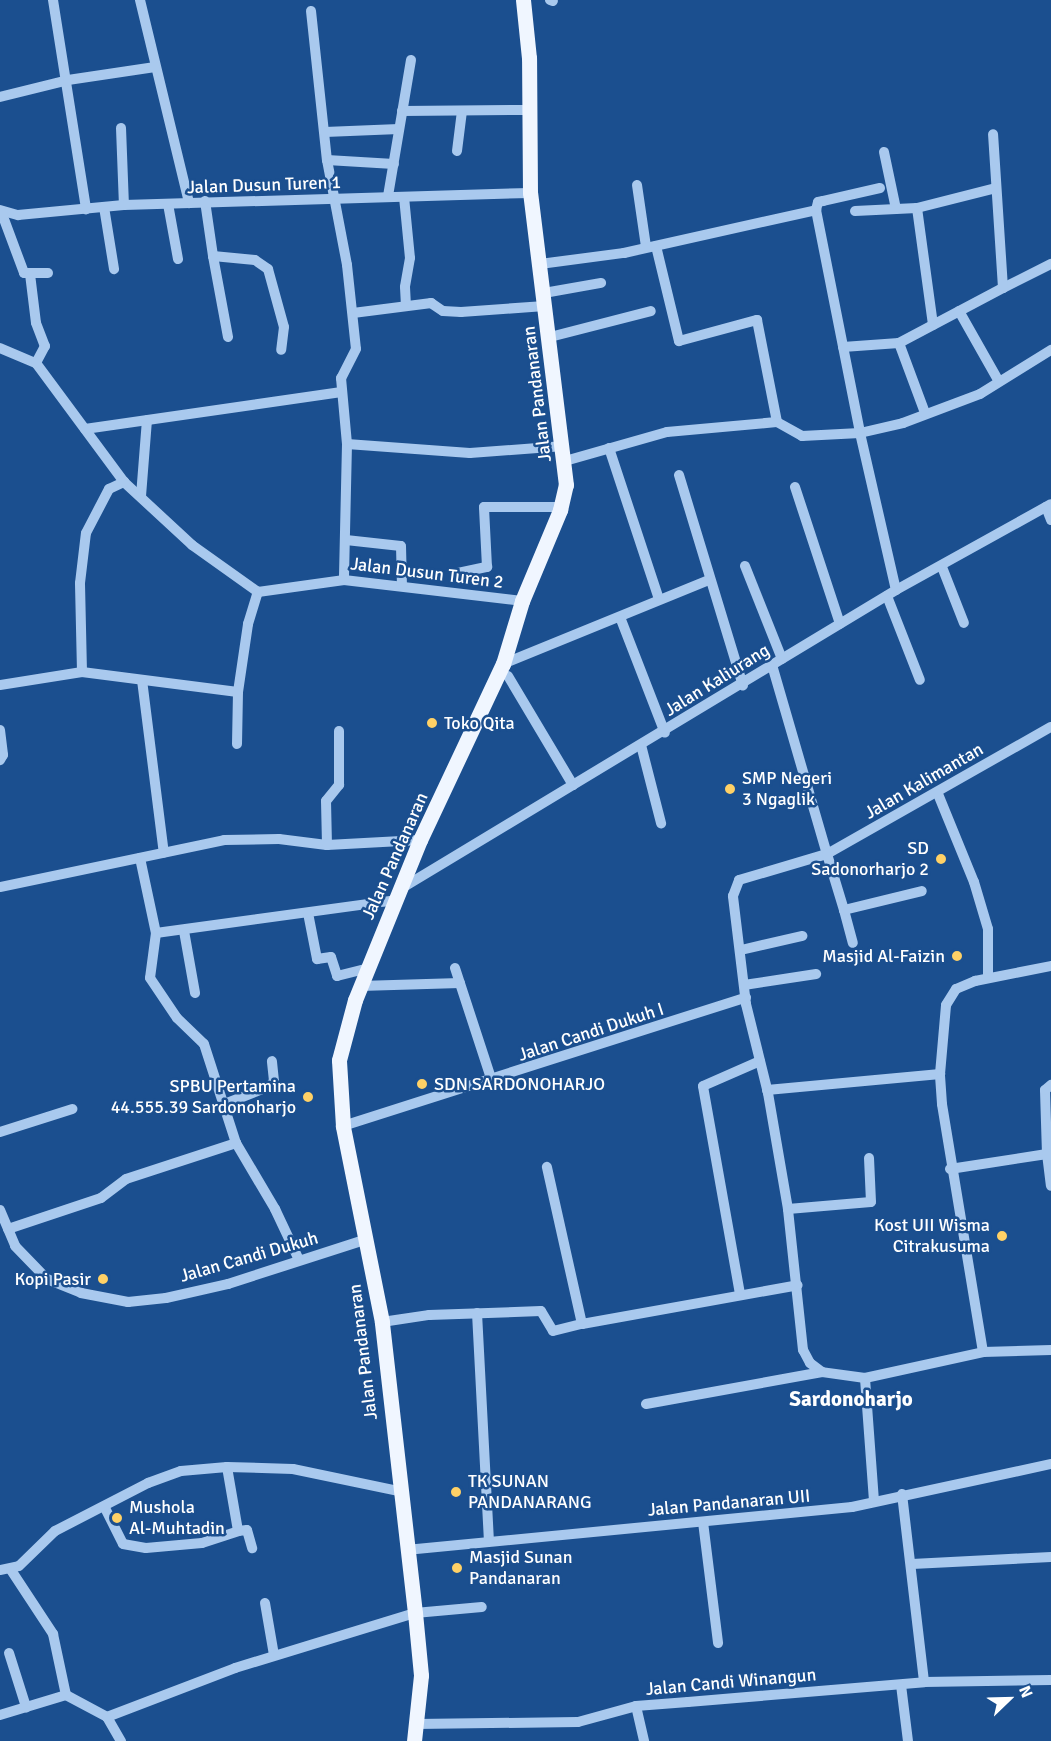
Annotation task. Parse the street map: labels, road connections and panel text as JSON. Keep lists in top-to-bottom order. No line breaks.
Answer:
{"streets":{"main road":["Jalan Pandanaran"],"street":["Jalan Dusun Turen 1","Jalan Dusun Turen 2","Jalan Kaliurang","Jalan Kalimantan","Jalan Candi Dukuh I","Jalan Candi Dukuh","Jalan Pandanaran UII","Jalan Candi Winangun"]},"crossings":[["Jalan Dusun Turen 1","Jalan Pandanaran"],["Jalan Pandanaran","Jalan Dusun Turen 2"],["Jalan Pandanaran","Jalan Kaliurang"],["Jalan Pandanaran","Jalan Candi Dukuh I"],["Jalan Pandanaran","Jalan Candi Dukuh"],["Jalan Pandanaran","Jalan Pandanaran UII"],["Jalan Pandanaran","Jalan Candi Winangun"]],"districts":["Sardonoharjo"],"places":["Toko Qita","SMP Negeri 3 Ngaglik","SD Sadonorharjo 2","Masjid Al-Faizin","SDN SARDONOHARJO","SPBU Pertamina 44.555.39 Sardonoharjo","Kost UII Wisma Citrakusuma","Kopi Pasir","TK SUNAN PANDANARANG","Mushola Al-Muhtadin","Masjid Sunan Pandanaran"],"north":"top right"}
